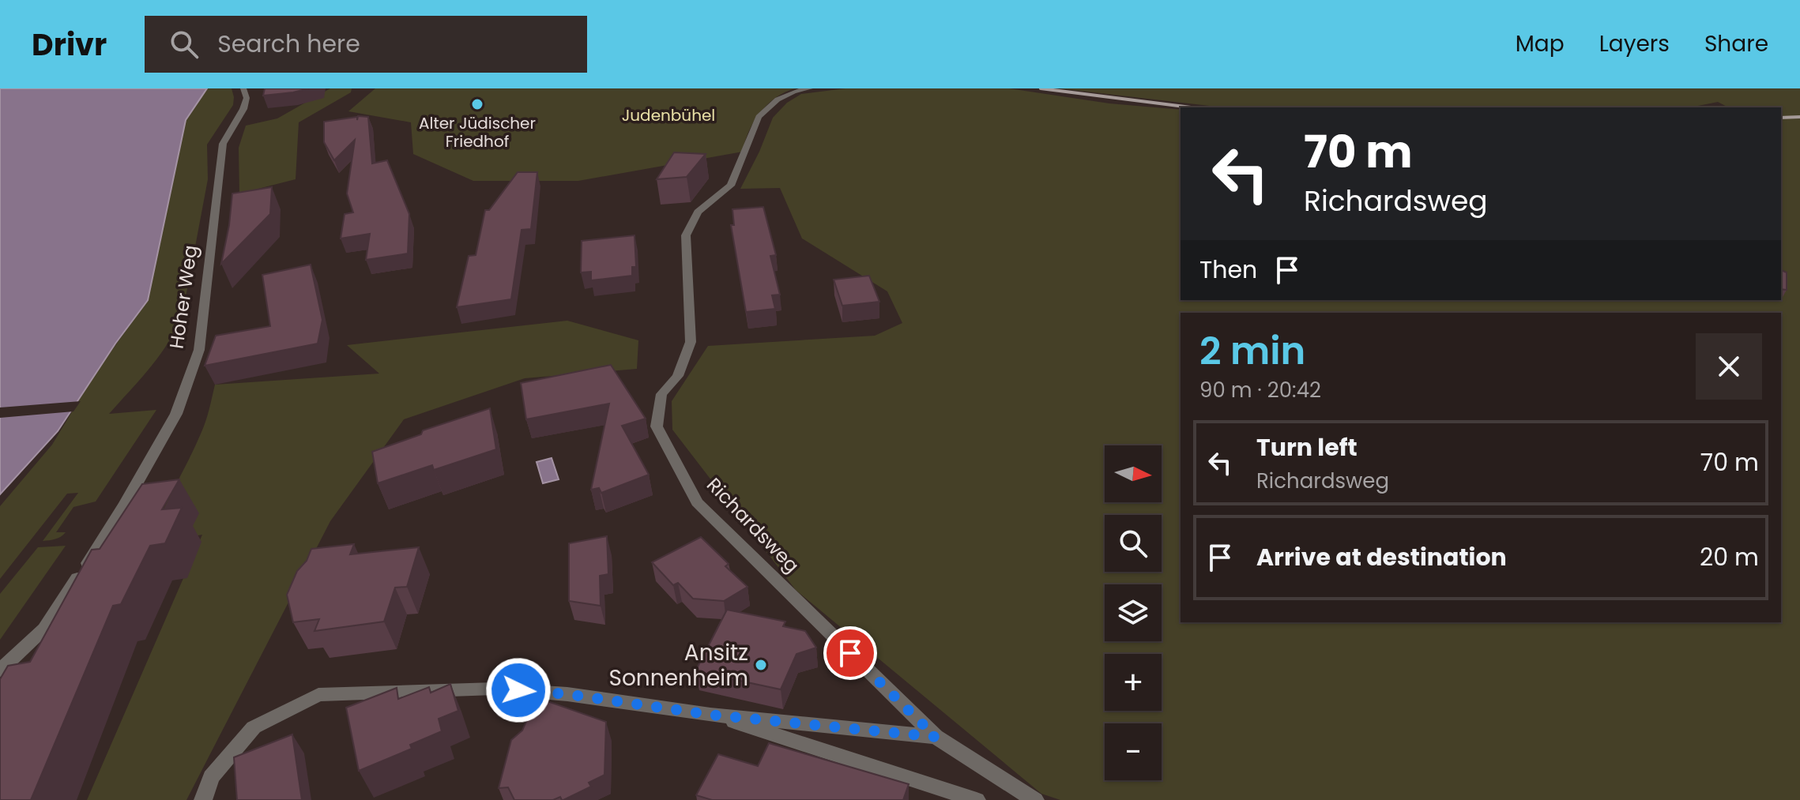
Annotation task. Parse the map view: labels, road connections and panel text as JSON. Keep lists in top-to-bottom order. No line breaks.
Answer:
{"streets":{"street":["Hoher Weg","Richardsweg"]},"parks":["Judenbühel"],"places":["Alter Jüdischer Friedhof","Ansitz Sonnenheim"],"north":"right","page":{"header":"Drivr","search":"Search here","nav":["Map","Layers","Share"],"turn":["70 m","Richardsweg"],"then":"Then","heading":["2 min","90 m · 20:42"],"list":[{"name":"Turn left","note":"Richardsweg","value":"70 m"},{"name":"Arrive at destination","value":"20 m"}],"map_buttons":["+","−"]}}
